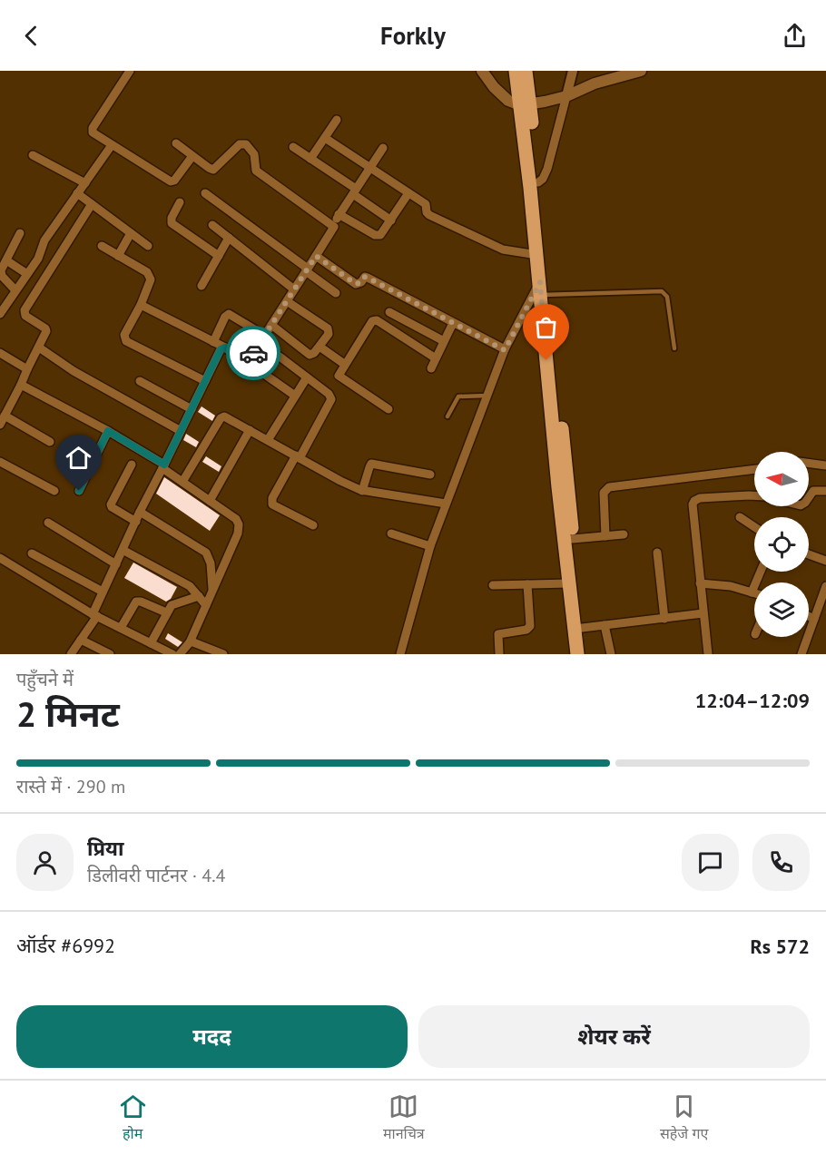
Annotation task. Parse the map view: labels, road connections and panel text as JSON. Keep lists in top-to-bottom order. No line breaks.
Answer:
{"north":"left","page":{"header":"Forkly","heading":["2 मिनट","पहुँचने में","12:04–12:09"],"panel":["प्रिया","डिलीवरी पार्टनर · 4.4","ऑर्डर #6992","Rs 572"],"bar":"रास्ते में · 290 m","buttons":["मदद","शेयर करें"],"tabs":["होम","मानचित्र","सहेजे गए"]}}
